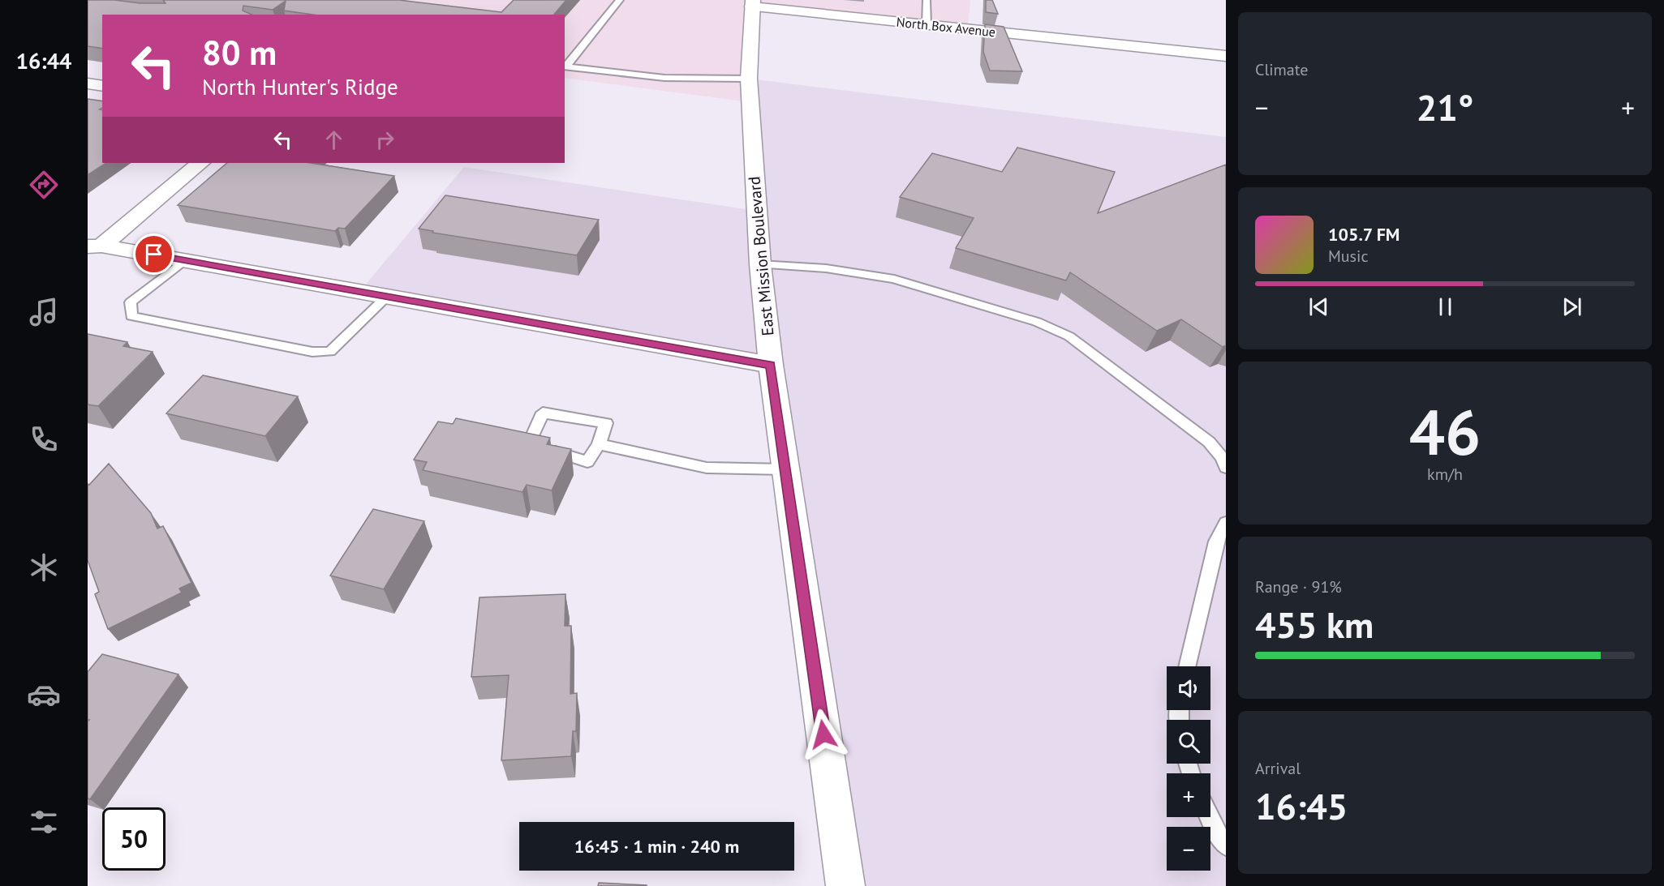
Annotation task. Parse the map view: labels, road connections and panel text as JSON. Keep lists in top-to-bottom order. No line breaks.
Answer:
{"streets":{"street":["North Box Avenue","East Mission Boulevard"]},"crossings":[["North Box Avenue","East Mission Boulevard"]],"page":{"tabs":"16:44","tile":["Climate",["46","km/h"],["Range · 91%","455 km"],["Arrival","16:45"]],"turn":["80 m","North Hunter's Ridge"],"heat":["−","21°","+"],"song":["105.7 FM","Music"],"map_buttons":["+","−"],"limit":"50","trip":"16:45 · 1 min · 240 m"}}
